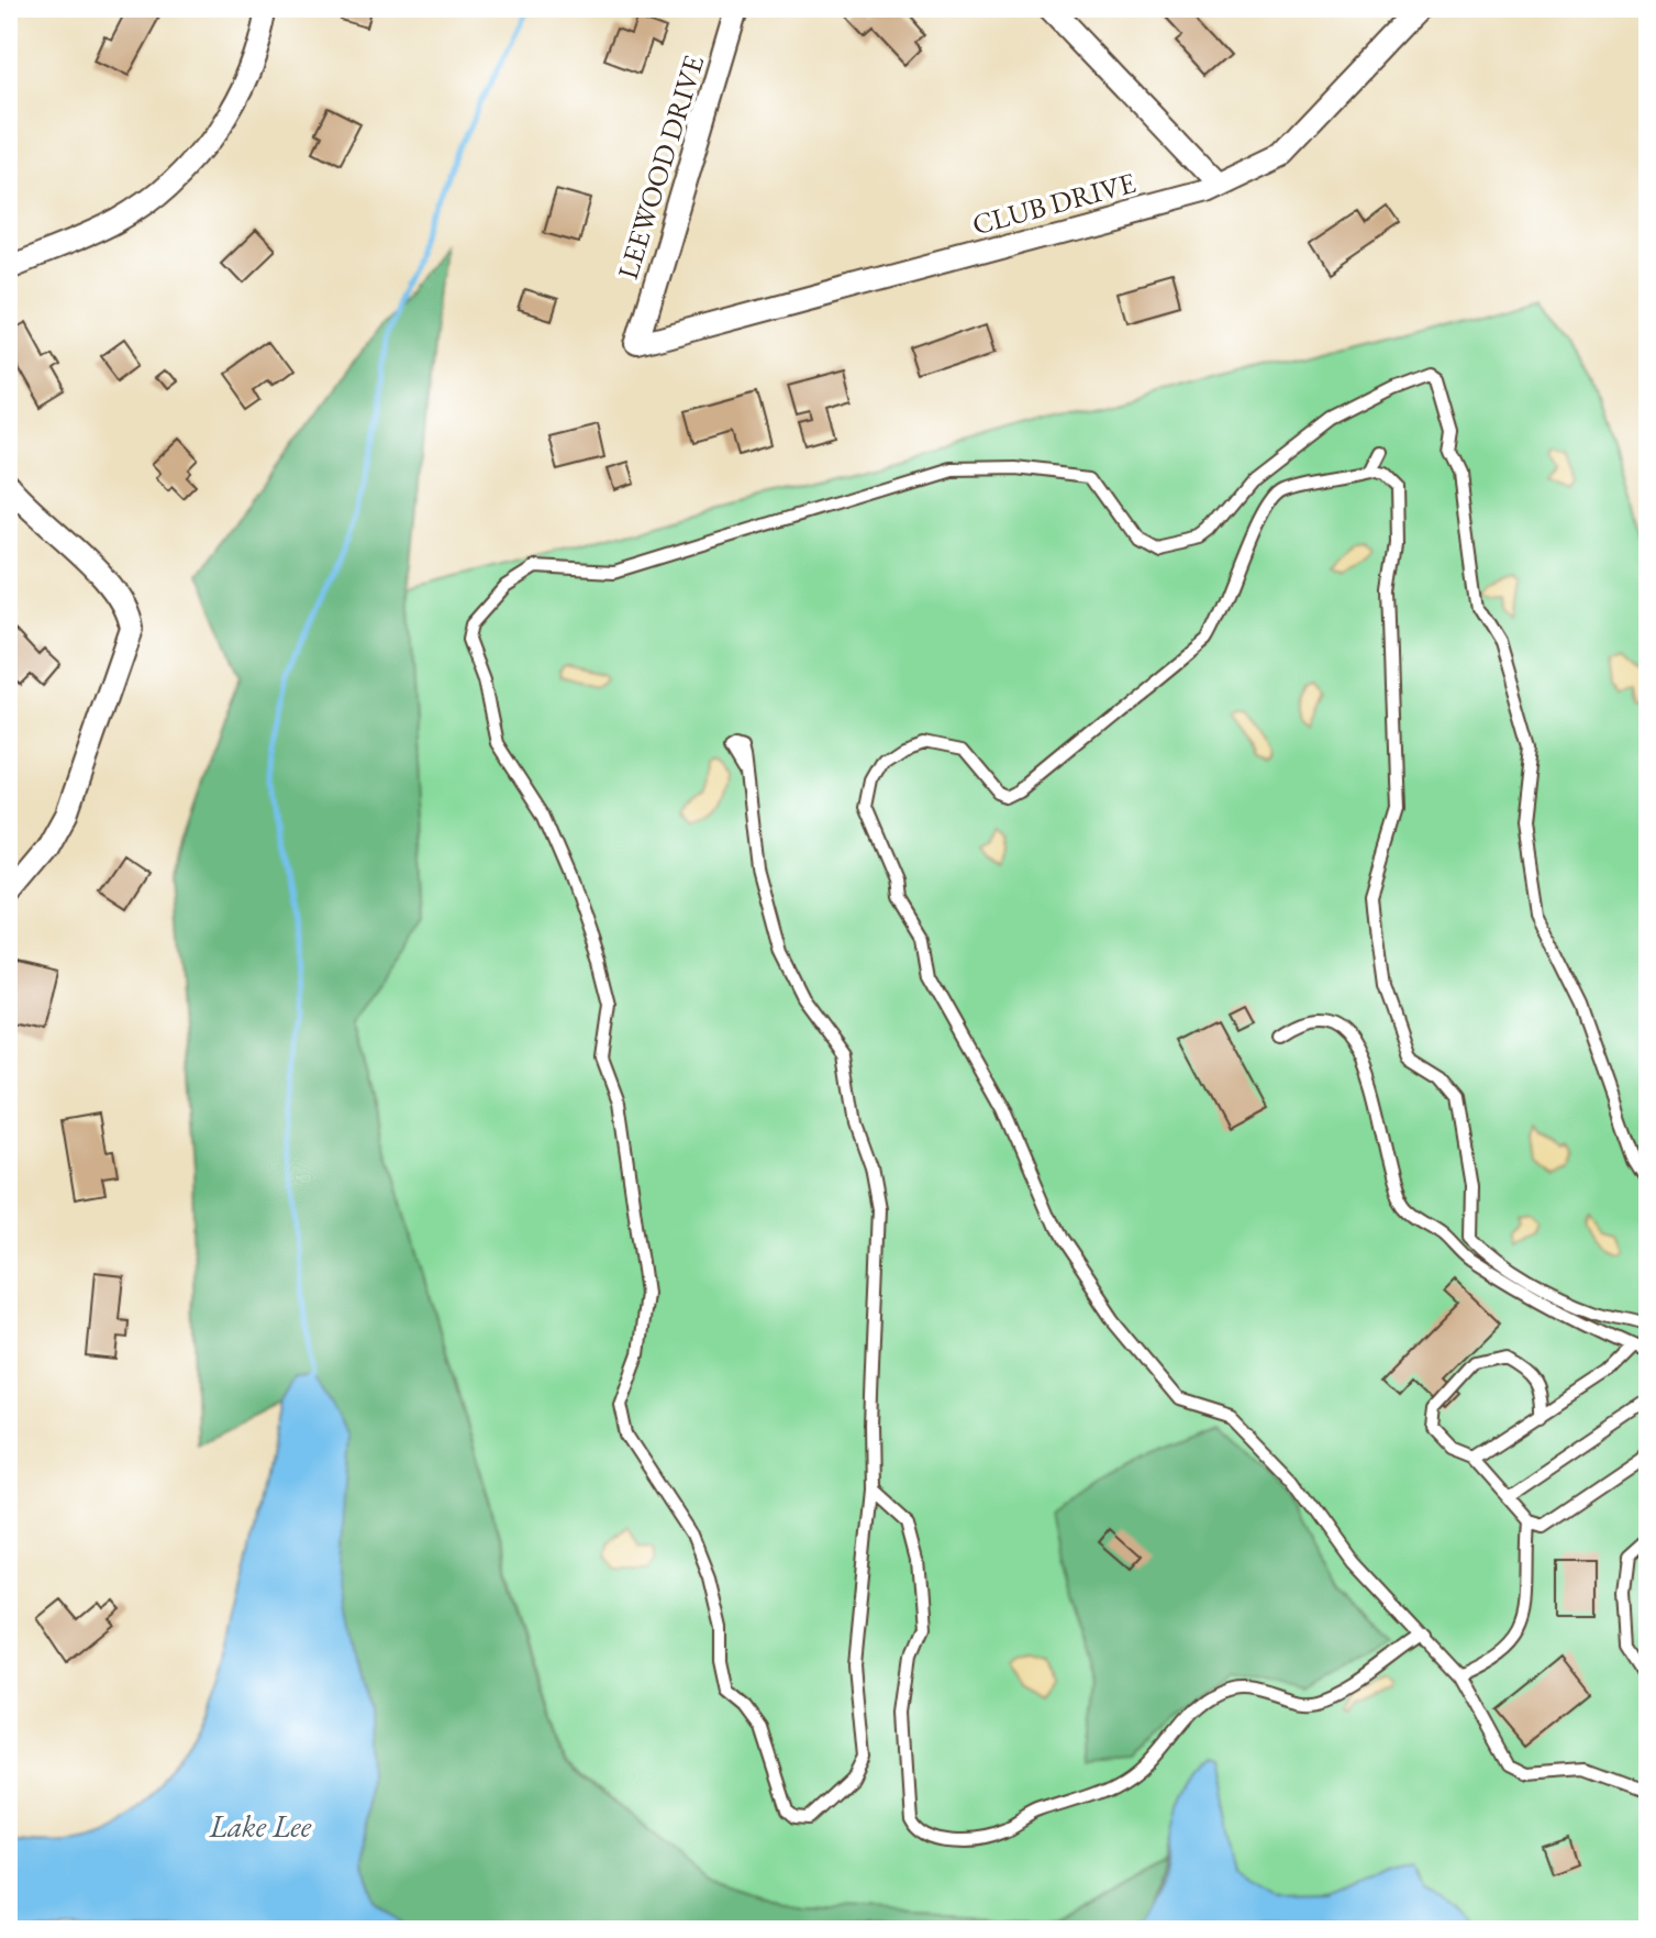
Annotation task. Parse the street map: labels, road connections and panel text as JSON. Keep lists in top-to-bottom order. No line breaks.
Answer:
{"streets":{"street":["LEEWOOD DRIVE","CLUB DRIVE"]},"crossings":[["LEEWOOD DRIVE","CLUB DRIVE"]],"water":["Lake Lee"]}
